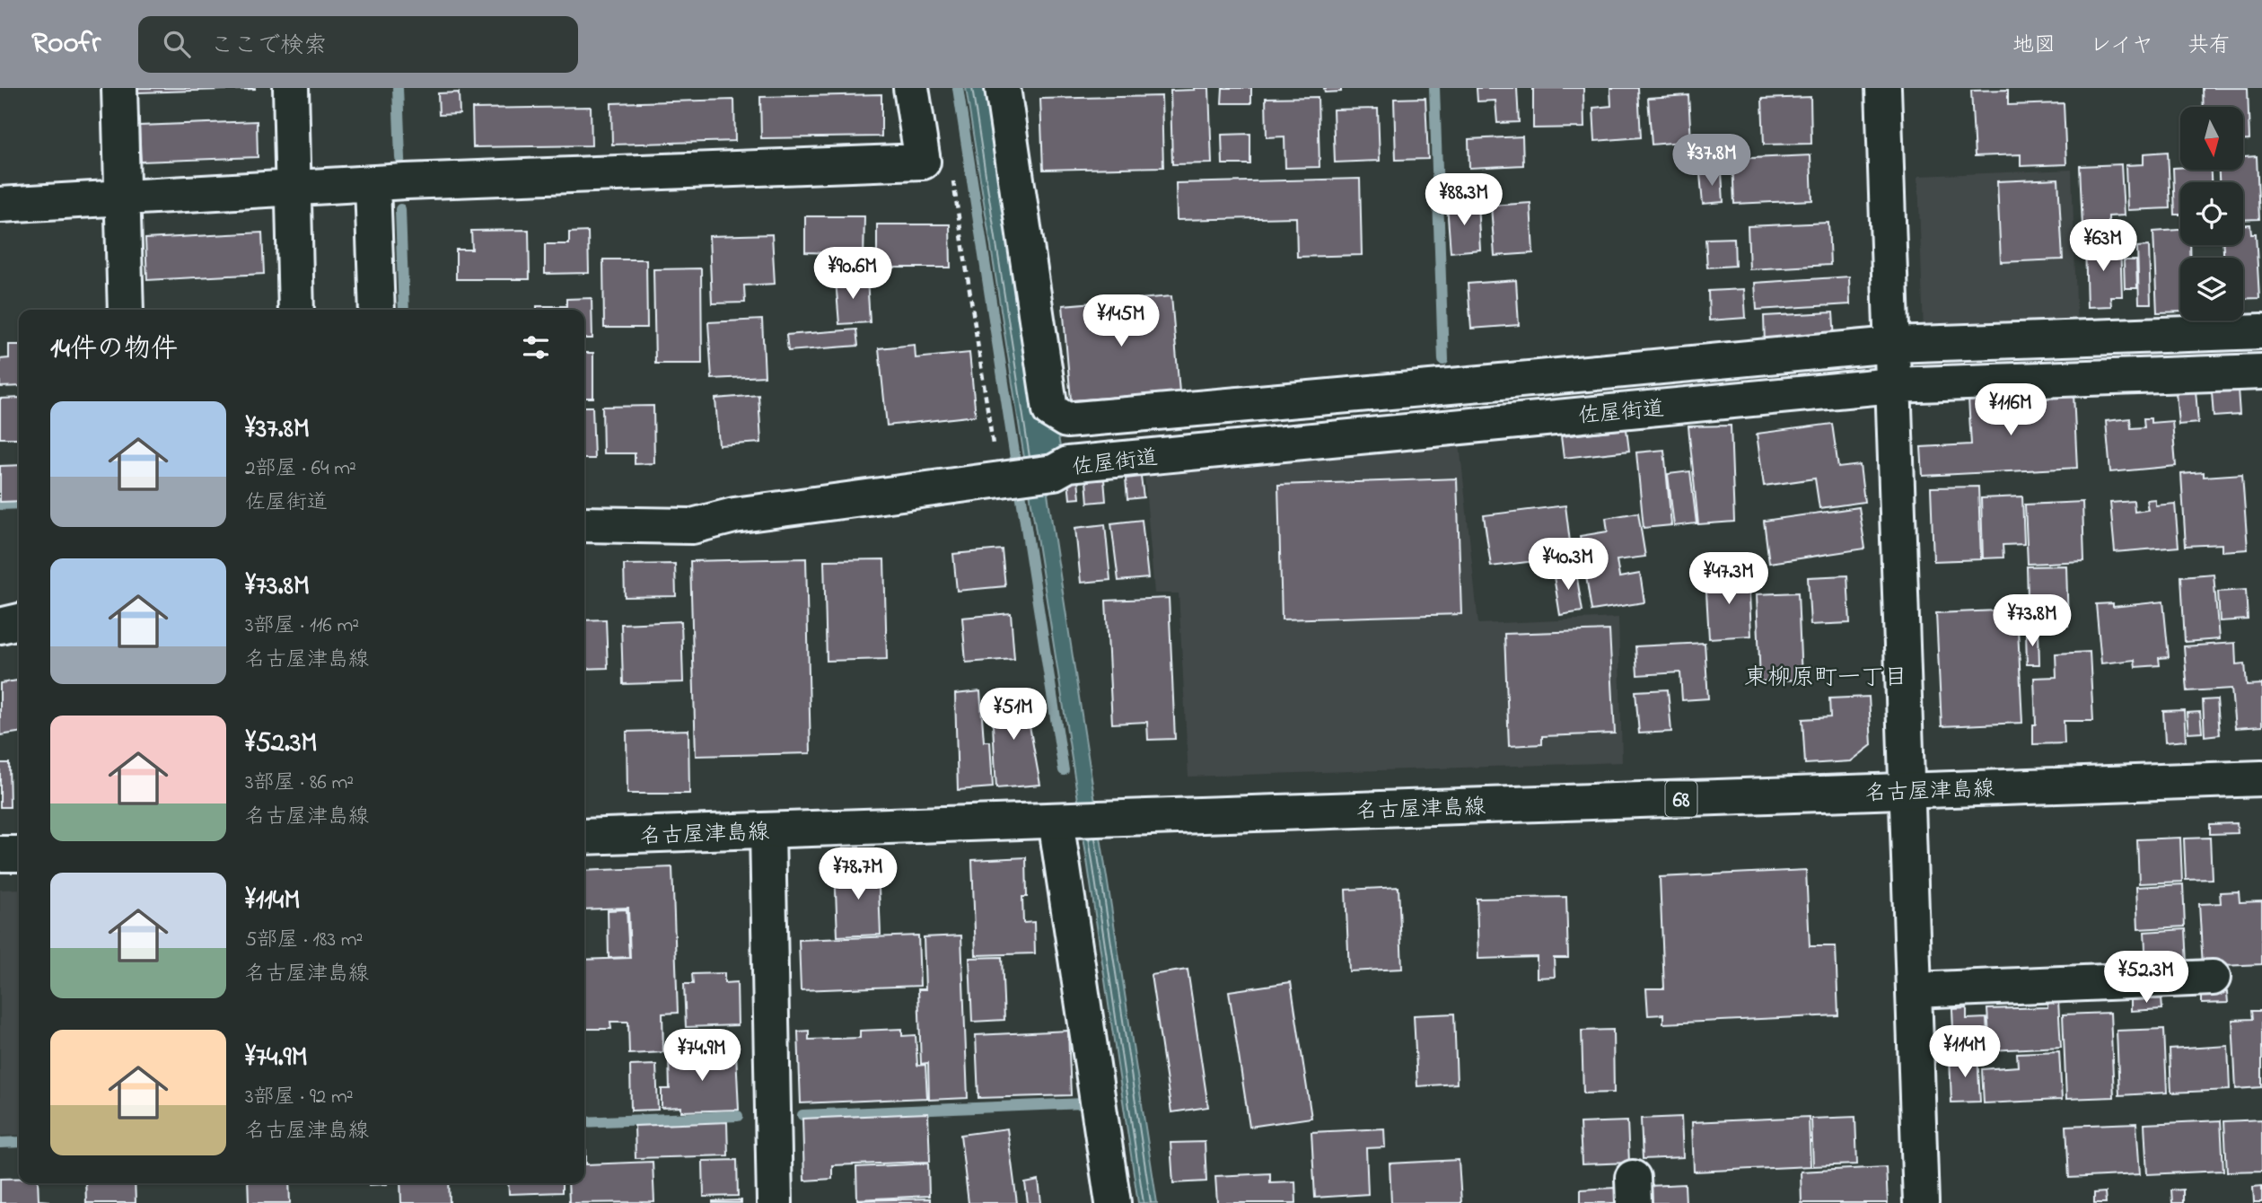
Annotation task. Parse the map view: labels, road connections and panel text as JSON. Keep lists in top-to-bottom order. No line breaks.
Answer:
{"streets":{"street":["佐屋街道","名古屋津島線","68"]},"districts":["東柳原町一丁目"],"north":"bottom","page":{"header":"Roofr","search":"ここで検索","nav":["地図","レイヤ","共有"],"price":["¥37.8M","¥88.3M","¥63M","¥90.6M","¥145M","¥116M","¥40.3M","¥47.3M","¥73.8M","¥51M","¥78.7M","¥52.3M","¥114M","¥74.9M"],"heading":"14件の物件","list":[{"name":"¥37.8M","note":"2部屋 · 64 m² · 佐屋街道"},{"name":"¥73.8M","note":"3部屋 · 116 m² · 名古屋津島線"},{"name":"¥52.3M","note":"3部屋 · 86 m² · 名古屋津島線"},{"name":"¥114M","note":"5部屋 · 183 m² · 名古屋津島線"},{"name":"¥74.9M","note":"3部屋 · 92 m² · 名古屋津島線"}]}}
